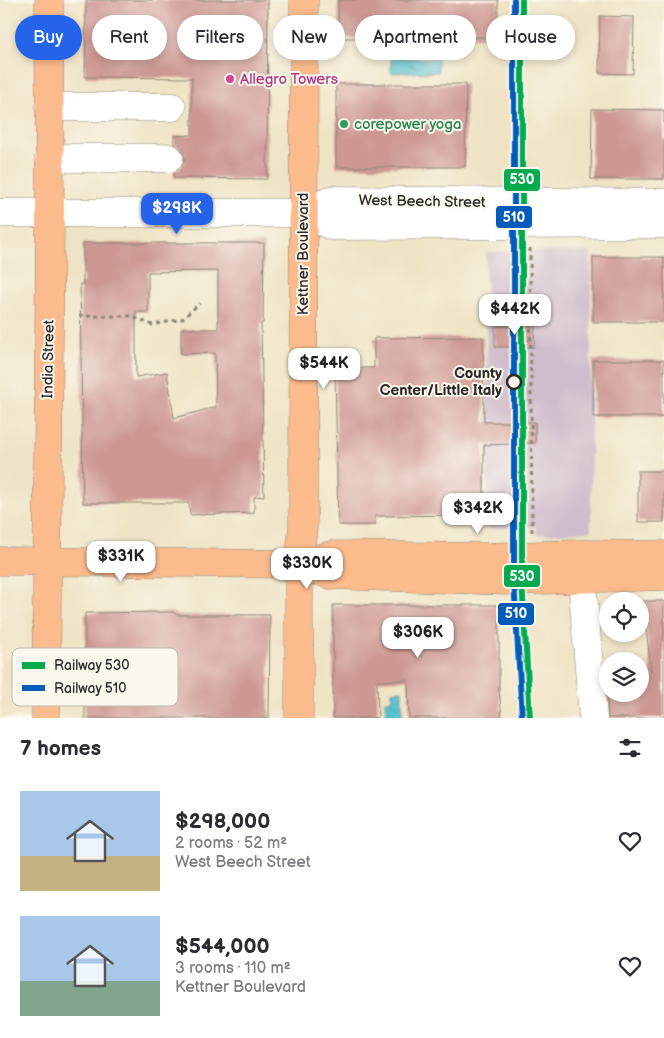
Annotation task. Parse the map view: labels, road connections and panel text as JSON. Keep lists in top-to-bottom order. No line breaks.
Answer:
{"streets":{"main road":["Kettner Boulevard","India Street"],"street":["West Beech Street"]},"crossings":[["West Beech Street","Kettner Boulevard"],["West Beech Street","India Street"]],"places":["Allegro Towers","corepower yoga","County Center/Little Italy"],"lines":["rail line 530","rail line 510"],"legend":["Railway 530","Railway 510"],"page":{"chip":["Buy","Rent","Filters","New","Apartment","House"],"price":["$298K","$442K","$544K","$342K","$331K","$330K","$306K"],"heading":"7 homes","list":[{"name":"$298,000","note":"2 rooms · 52 m² · West Beech Street"},{"name":"$544,000","note":"3 rooms · 110 m² · Kettner Boulevard"}]}}
